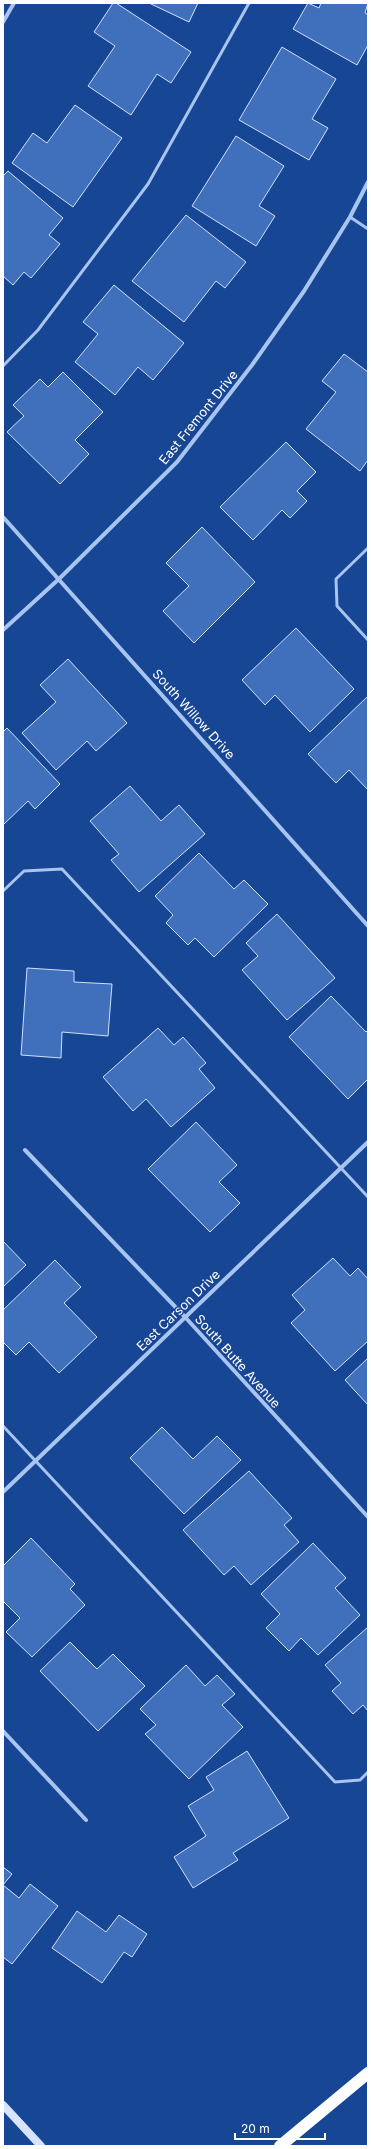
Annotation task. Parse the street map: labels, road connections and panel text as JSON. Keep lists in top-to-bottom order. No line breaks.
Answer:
{"streets":{"street":["East Fremont Drive","South Willow Drive","East Carson Drive","South Butte Avenue"]},"crossings":[["East Fremont Drive","South Willow Drive"],["East Carson Drive","South Butte Avenue"]],"scale_bar":"20 m"}
